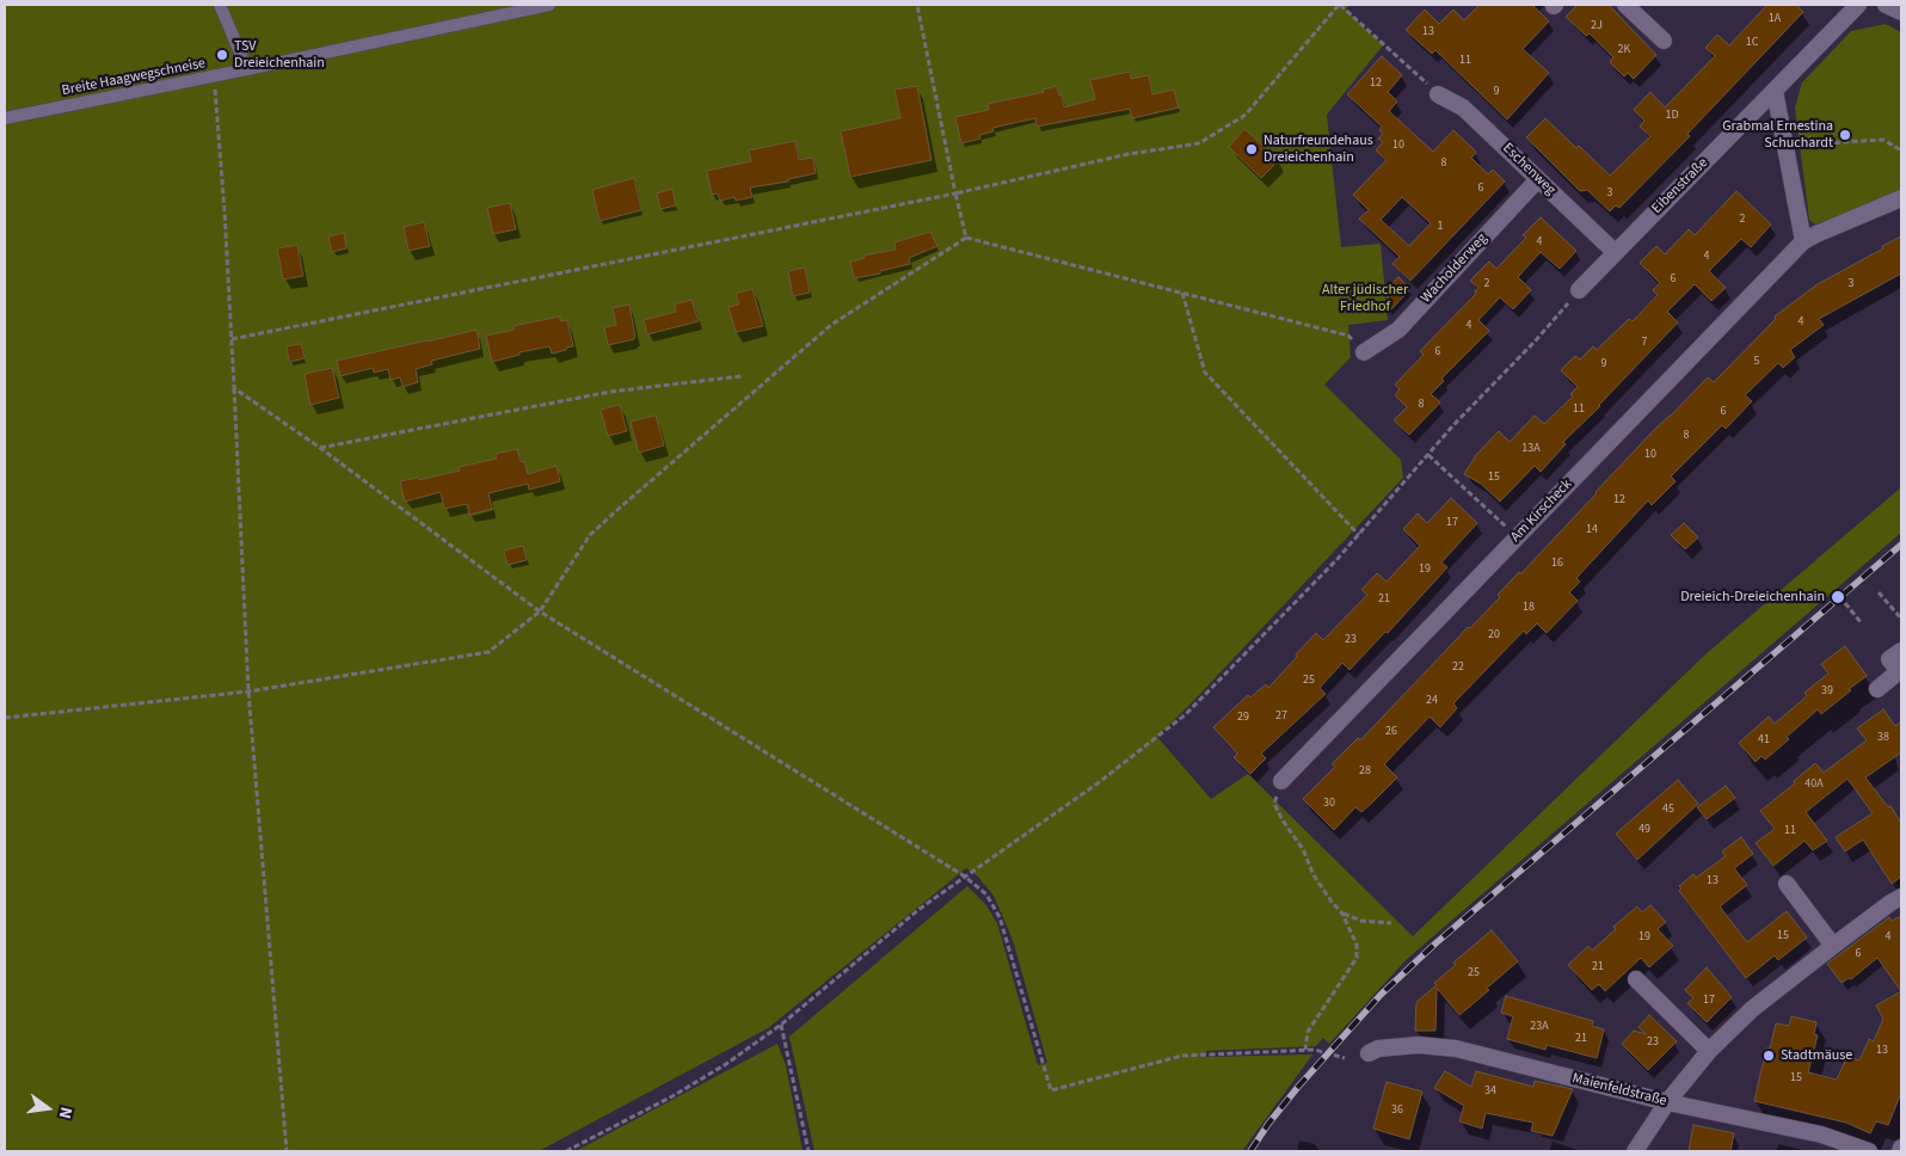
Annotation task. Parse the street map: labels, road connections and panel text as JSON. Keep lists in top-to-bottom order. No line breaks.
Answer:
{"streets":{"street":["Eschenweg","Eibenstraße","Wacholderweg","Am Kirscheck","Maienfeldstraße"],"lane":["Breite Haagwegschneise"]},"crossings":[["Eschenweg","Eibenstraße"],["Eschenweg","Wacholderweg"]],"parks":["Alter jüdischer Friedhof"],"places":["TSV Dreieichenhain","Grabmal Ernestina Schuchardt","Naturfreundehaus Dreieichenhain","Dreieich-Dreieichenhain","Stadtmäuse"],"house_numbers":["1A","2J","13","1C","2K","11","12","9","1D","10","8","6","3","2","1","4","4","6","2","3","4","4","7","6","5","9","8","11","6","8","13A","10","15","12","17","14","16","19","21","18","20","23","22","25","39","24","27","29","26","38","41","28","40A","30","45","49","11","13","15","19","4","6","21","25","17","23A","21","23","13","15","34","36"],"north":"right"}
